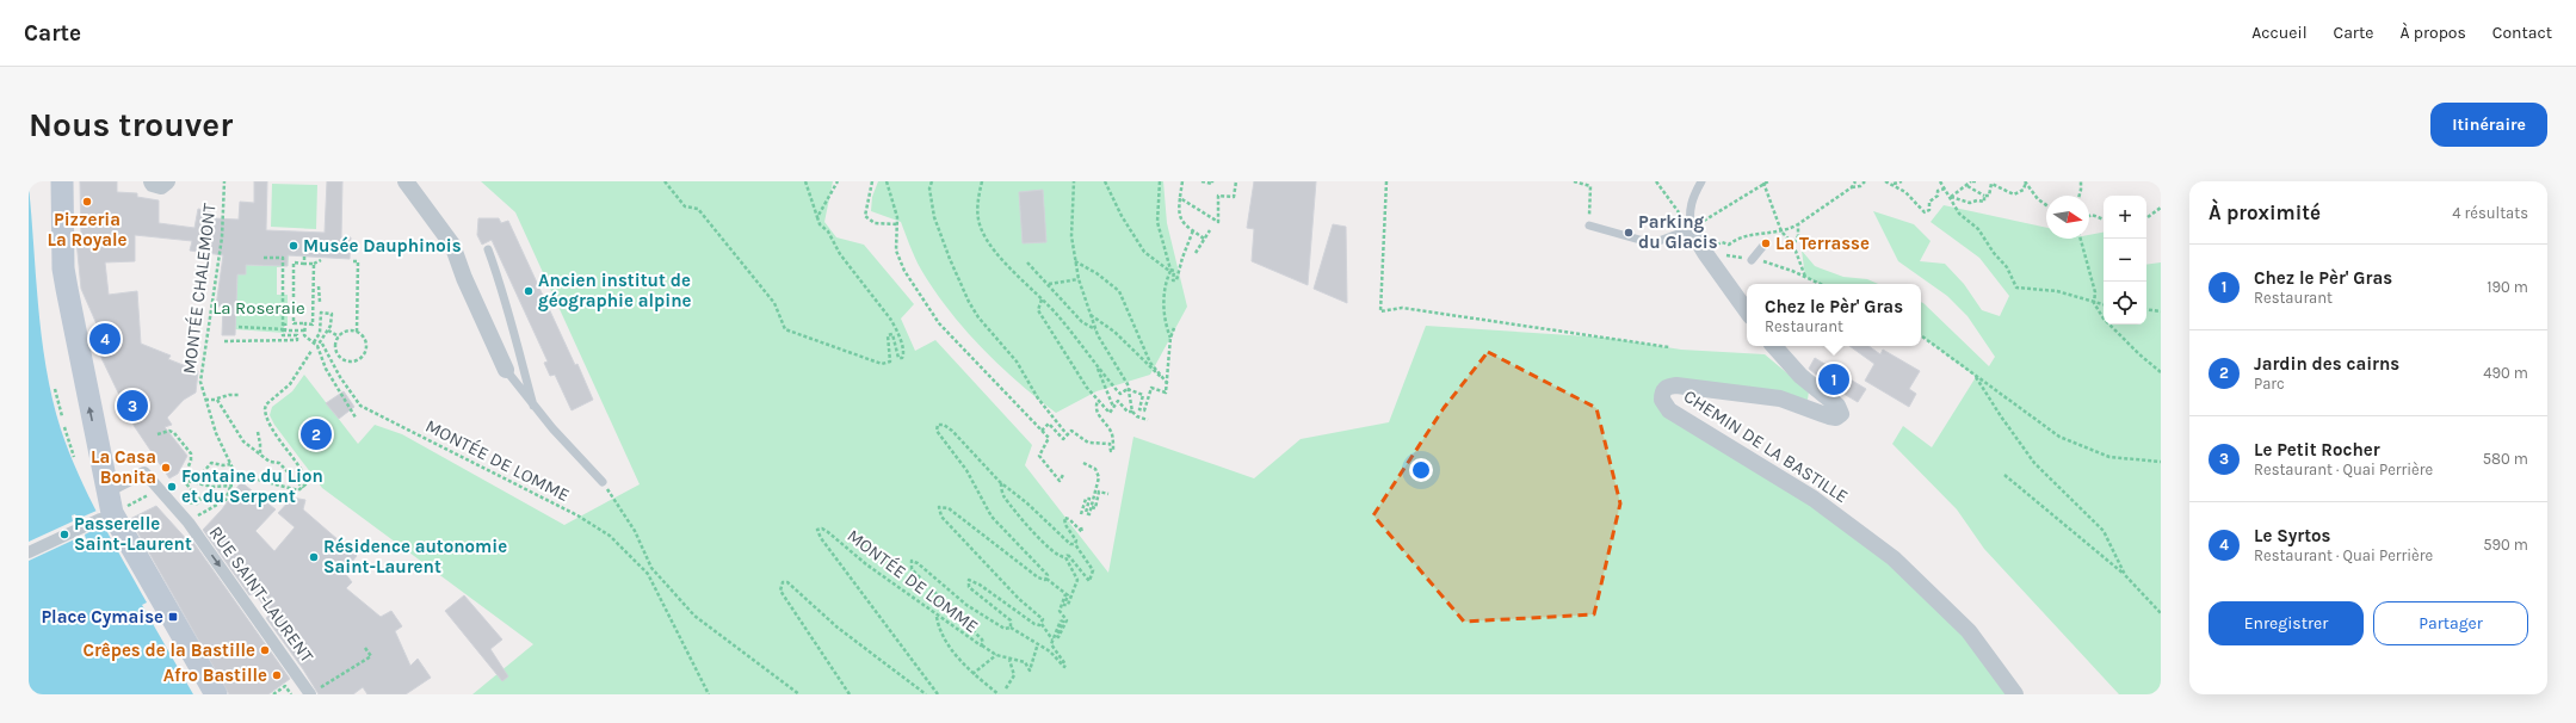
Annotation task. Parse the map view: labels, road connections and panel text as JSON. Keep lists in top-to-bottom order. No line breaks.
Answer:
{"streets":{"street":["CHEMIN DE LA BASTILLE","RUE SAINT-LAURENT"],"path":["MONTÉE CHALEMONT","MONTÉE DE LOMME"]},"one_way":["RUE SAINT-LAURENT"],"parks":["La Roseraie"],"places":{"other":["Pizzeria La Royale","Parking du Glacis","La Terrasse","Musée Dauphinois","Ancien institut de géographie alpine","La Casa Bonita","Fontaine du Lion et du Serpent","Passerelle Saint-Laurent","Résidence autonomie Saint-Laurent","Crêpes de la Bastille","Afro Bastille"],"transit":["Place Cymaise"]},"north":"right","page":{"header":"Carte","nav":["Accueil","Carte","À propos","Contact"],"buttons":["Itinéraire",["Enregistrer","Partager"]],"title":"Nous trouver","heading":["À proximité","4 résultats"],"map_buttons":["+","−"],"list":[{"mark":"1","name":"Chez le Pèr' Gras","note":"Restaurant","value":"190 m"},{"mark":"2","name":"Jardin des cairns","note":"Parc","value":"490 m"},{"mark":"3","name":"Le Petit Rocher","note":"Restaurant · Quai Perrière","value":"580 m"},{"mark":"4","name":"Le Syrtos","note":"Restaurant · Quai Perrière","value":"590 m"}],"popup":["Chez le Pèr' Gras","Restaurant"],"pins":["4","1","3","2"]}}
